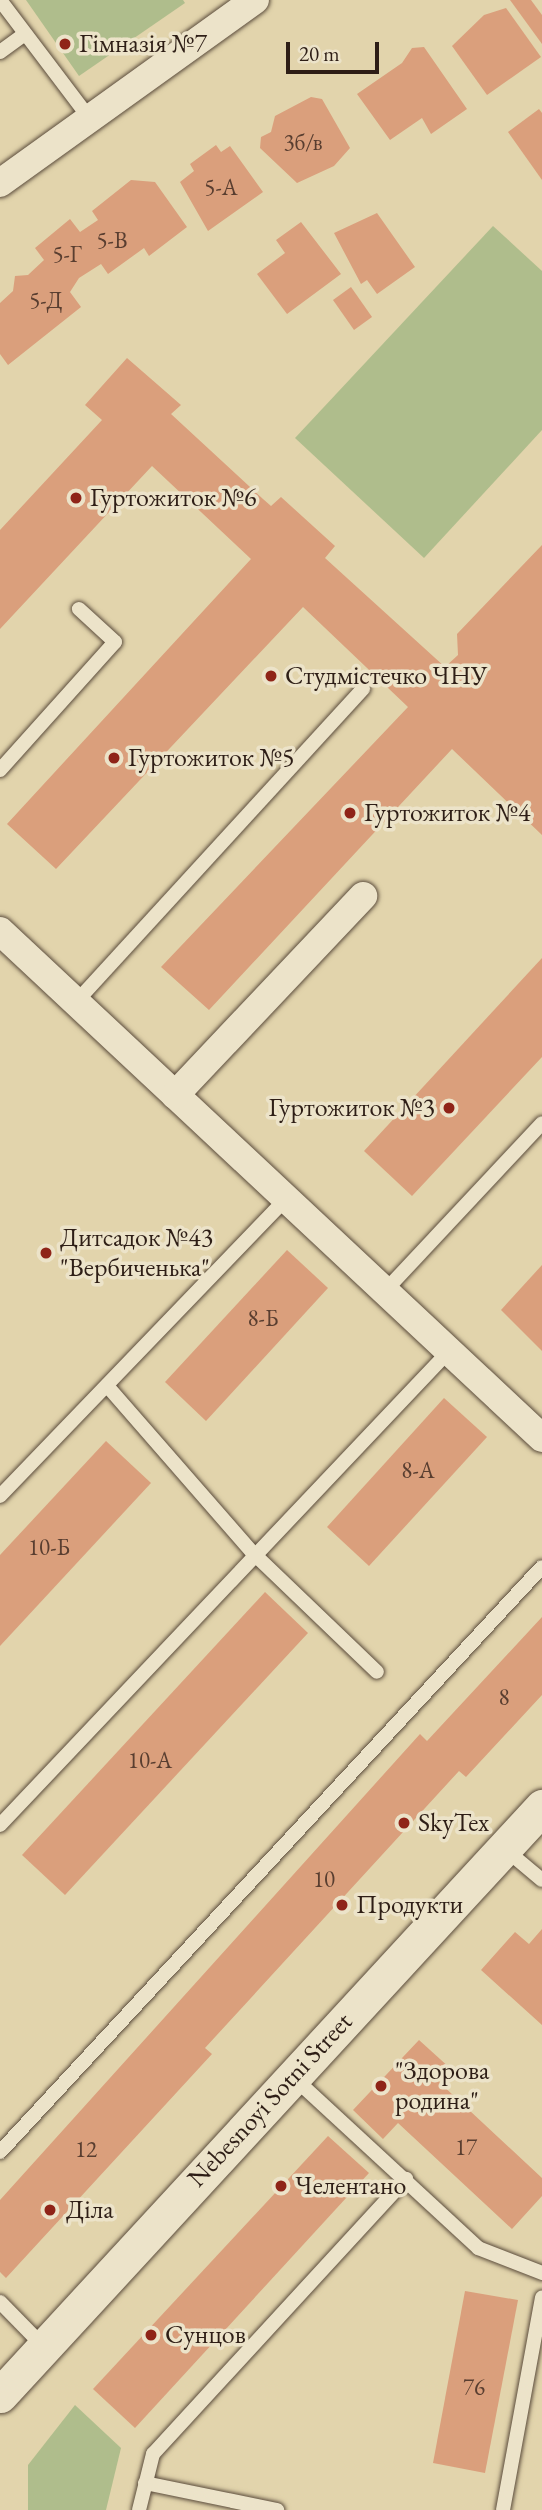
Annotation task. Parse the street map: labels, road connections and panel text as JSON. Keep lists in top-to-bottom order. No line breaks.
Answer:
{"streets":{"street":["Nebesnoyi Sotni Street"]},"places":["Гімназія №7","Гуртожиток №6","Студмістечко ЧНУ","Гуртожиток №5","Гуртожиток №4","Гуртожиток №3","Дитсадок №43 \"Вербиченька\"","SkyTex","Продукти","\"Здорова родина\"","Челентано","Діла","Сунцов"],"house_numbers":["3б/в","5-А","5-В","5-Г","5-Д","8-Б","8-А","10-Б","8","10-А","10","17","12","76"],"scale_bar":"20 m"}
